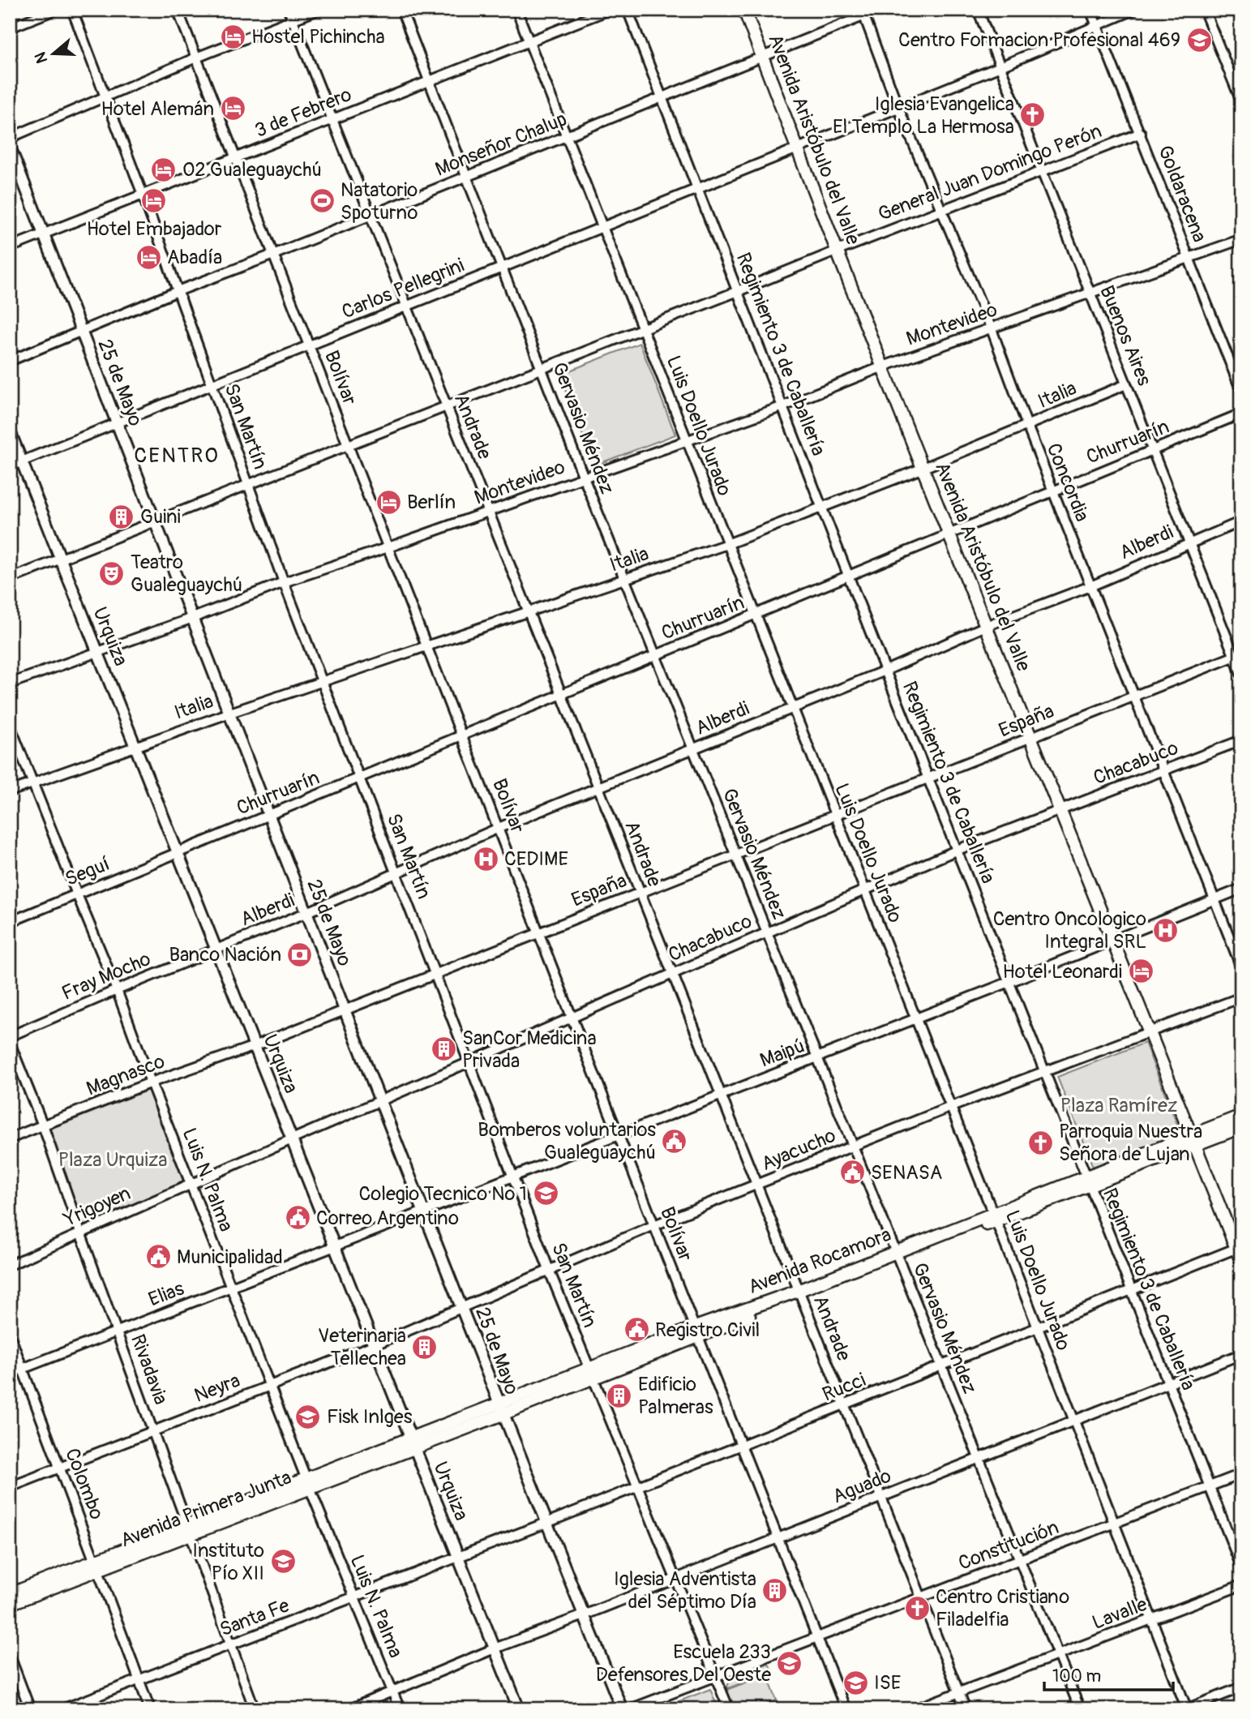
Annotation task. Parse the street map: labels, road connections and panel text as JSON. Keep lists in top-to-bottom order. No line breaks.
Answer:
{"streets":{"main road":["Avenida Aristóbulo del Valle","Avenida Rocamora","Avenida Primera Junta"],"street":["3 de Febrero","Monseñor Chalup","General Juan Domingo Perón","Goldaracena","Carlos Pellegrini","Montevideo","Buenos Aires","Regimiento 3 de Caballería","Bolívar","25 de Mayo","Italia","Luis Doello Jurado","San Martín","Andrade","Gervasio Méndez","Churruarín","Concordia","Alberdi","Urquiza","España","Chacabuco","Seguí","Fray Mocho","Maipú","Magnasco","Ayacucho","Luis N. Palma","Yrigoyen","Elias","Rivadavia","Rucci","Neyra","Colombo","Aguado","Constitución","Lavalle","Santa Fe"]},"crossings":[["3 de Febrero","Bolívar"],["3 de Febrero","25 de Mayo"],["3 de Febrero","Luis Doello Jurado"],["3 de Febrero","San Martín"],["3 de Febrero","Andrade"],["3 de Febrero","Gervasio Méndez"],["Avenida Aristóbulo del Valle","Monseñor Chalup"],["Avenida Aristóbulo del Valle","General Juan Domingo Perón"],["Avenida Aristóbulo del Valle","Carlos Pellegrini"],["Avenida Aristóbulo del Valle","Montevideo"],["Avenida Aristóbulo del Valle","Italia"],["Avenida Aristóbulo del Valle","Churruarín"],["Avenida Aristóbulo del Valle","Alberdi"],["Avenida Aristóbulo del Valle","España"],["Avenida Aristóbulo del Valle","Chacabuco"],["Avenida Aristóbulo del Valle","Maipú"],["Avenida Aristóbulo del Valle","Ayacucho"],["Avenida Aristóbulo del Valle","Avenida Rocamora"],["Avenida Aristóbulo del Valle","Rucci"],["Monseñor Chalup","Regimiento 3 de Caballería"],["Monseñor Chalup","Bolívar"],["Monseñor Chalup","25 de Mayo"],["Monseñor Chalup","Luis Doello Jurado"],["Monseñor Chalup","San Martín"],["Monseñor Chalup","Andrade"],["Monseñor Chalup","Gervasio Méndez"],["Monseñor Chalup","Concordia"],["General Juan Domingo Perón","Goldaracena"],["General Juan Domingo Perón","Buenos Aires"],["General Juan Domingo Perón","Regimiento 3 de Caballería"],["General Juan Domingo Perón","Bolívar"],["General Juan Domingo Perón","25 de Mayo"],["General Juan Domingo Perón","Luis Doello Jurado"],["General Juan Domingo Perón","San Martín"],["General Juan Domingo Perón","Andrade"],["General Juan Domingo Perón","Gervasio Méndez"],["General Juan Domingo Perón","Concordia"],["General Juan Domingo Perón","Urquiza"],["Goldaracena","Carlos Pellegrini"],["Goldaracena","Montevideo"],["Carlos Pellegrini","Buenos Aires"],["Carlos Pellegrini","Regimiento 3 de Caballería"],["Carlos Pellegrini","Bolívar"],["Carlos Pellegrini","25 de Mayo"],["Carlos Pellegrini","Luis Doello Jurado"],["Carlos Pellegrini","San Martín"],["Carlos Pellegrini","Andrade"],["Carlos Pellegrini","Gervasio Méndez"],["Carlos Pellegrini","Concordia"],["Carlos Pellegrini","Urquiza"],["Montevideo","Buenos Aires"],["Montevideo","Regimiento 3 de Caballería"],["Montevideo","Bolívar"],["Montevideo","25 de Mayo"],["Montevideo","Luis Doello Jurado"],["Montevideo","San Martín"],["Montevideo","Andrade"],["Montevideo","Gervasio Méndez"],["Montevideo","Concordia"],["Montevideo","Urquiza"],["Buenos Aires","Italia"],["Buenos Aires","Churruarín"],["Buenos Aires","Alberdi"],["Buenos Aires","España"],["Regimiento 3 de Caballería","Italia"],["Regimiento 3 de Caballería","Churruarín"],["Regimiento 3 de Caballería","Alberdi"],["Regimiento 3 de Caballería","España"],["Regimiento 3 de Caballería","Chacabuco"],["Regimiento 3 de Caballería","Maipú"],["Regimiento 3 de Caballería","Ayacucho"],["Regimiento 3 de Caballería","Avenida Rocamora"],["Regimiento 3 de Caballería","Rucci"],["Regimiento 3 de Caballería","Aguado"],["Regimiento 3 de Caballería","Constitución"],["Bolívar","Italia"],["Bolívar","Churruarín"],["Bolívar","Alberdi"],["Bolívar","España"],["Bolívar","Chacabuco"],["Bolívar","Maipú"],["Bolívar","Ayacucho"],["Bolívar","Avenida Rocamora"],["Bolívar","Rucci"],["Bolívar","Aguado"],["Bolívar","Constitución"],["25 de Mayo","Italia"],["25 de Mayo","Churruarín"],["25 de Mayo","Alberdi"],["25 de Mayo","España"],["25 de Mayo","Chacabuco"],["25 de Mayo","Maipú"],["25 de Mayo","Ayacucho"],["25 de Mayo","Avenida Rocamora"],["25 de Mayo","Rucci"],["25 de Mayo","Aguado"],["Italia","Luis Doello Jurado"],["Italia","San Martín"],["Italia","Andrade"],["Italia","Gervasio Méndez"],["Italia","Concordia"],["Italia","Urquiza"],["Italia","Luis N. Palma"],["Luis Doello Jurado","Churruarín"],["Luis Doello Jurado","Alberdi"],["Luis Doello Jurado","España"],["Luis Doello Jurado","Chacabuco"],["Luis Doello Jurado","Maipú"],["Luis Doello Jurado","Ayacucho"],["Luis Doello Jurado","Avenida Rocamora"],["Luis Doello Jurado","Rucci"],["Luis Doello Jurado","Aguado"],["Luis Doello Jurado","Constitución"],["Luis Doello Jurado","Lavalle"],["San Martín","Churruarín"],["San Martín","Alberdi"],["San Martín","España"],["San Martín","Chacabuco"],["San Martín","Maipú"],["San Martín","Ayacucho"],["San Martín","Avenida Rocamora"],["San Martín","Rucci"],["San Martín","Aguado"],["San Martín","Constitución"],["Andrade","Churruarín"],["Andrade","Alberdi"],["Andrade","España"],["Andrade","Chacabuco"],["Andrade","Maipú"],["Andrade","Ayacucho"],["Andrade","Avenida Rocamora"],["Andrade","Rucci"],["Andrade","Aguado"],["Andrade","Constitución"],["Andrade","Lavalle"],["Gervasio Méndez","Churruarín"],["Gervasio Méndez","Alberdi"],["Gervasio Méndez","España"],["Gervasio Méndez","Chacabuco"],["Gervasio Méndez","Maipú"],["Gervasio Méndez","Ayacucho"],["Gervasio Méndez","Avenida Rocamora"],["Gervasio Méndez","Rucci"],["Gervasio Méndez","Aguado"],["Gervasio Méndez","Constitución"],["Gervasio Méndez","Lavalle"],["Churruarín","Concordia"],["Churruarín","Urquiza"],["Churruarín","Seguí"],["Concordia","Alberdi"],["Concordia","España"],["Concordia","Chacabuco"],["Concordia","Maipú"],["Alberdi","Urquiza"],["Alberdi","Fray Mocho"],["Urquiza","España"],["Urquiza","Chacabuco"],["Urquiza","Seguí"],["Urquiza","Fray Mocho"],["Urquiza","Maipú"],["Urquiza","Magnasco"],["Urquiza","Ayacucho"],["Urquiza","Yrigoyen"],["Urquiza","Avenida Rocamora"],["Urquiza","Elias"],["Urquiza","Rucci"],["Urquiza","Neyra"],["Urquiza","Aguado"],["Urquiza","Avenida Primera Junta"],["Urquiza","Santa Fe"],["España","Magnasco"],["Chacabuco","Yrigoyen"],["Seguí","Luis N. Palma"],["Fray Mocho","Luis N. Palma"],["Maipú","Elias"],["Magnasco","Luis N. Palma"],["Magnasco","Rivadavia"],["Ayacucho","Neyra"],["Luis N. Palma","Yrigoyen"],["Luis N. Palma","Elias"],["Luis N. Palma","Neyra"],["Luis N. Palma","Aguado"],["Luis N. Palma","Avenida Primera Junta"],["Luis N. Palma","Santa Fe"],["Yrigoyen","Rivadavia"],["Avenida Rocamora","Avenida Primera Junta"],["Elias","Rivadavia"],["Elias","Colombo"],["Rivadavia","Neyra"],["Rivadavia","Avenida Primera Junta"],["Rivadavia","Santa Fe"],["Rucci","Santa Fe"],["Neyra","Colombo"],["Colombo","Avenida Primera Junta"],["Colombo","Santa Fe"]],"districts":["CENTRO"],"parks":["Plaza Ramírez","Plaza Urquiza"],"places":{"hotel":["Hostel Pichincha","Hotel Alemán","O2 Gualeguaychú","Hotel Embajador","Abadía","Berlín","Hotel Leonardi"],"school or university":["Centro Formacion Profesional 469","Colegio Tecnico Nº 1","Fisk Inlges","Instituto Pío XII","Escuela 233 Defensores Del Oeste","ISE"],"church":["Iglesia Evangelica El Templo La Hermosa","Parroquia Nuestra Señora de Lujan","Centro Cristiano Filadelfia"],"sports":["Natatorio Spoturno"],"building":["Guini","SanCor Medicina Privada","Veterinaria Tellechea","Edificio Palmeras","Iglesia Adventista del Séptimo Día"],"theatre":["Teatro Gualeguaychú"],"hospital":["CEDIME","Centro Oncologico Integral SRL"],"bank":["Banco Nación"],"public building":["Bomberos voluntarios Gualeguaychú","SENASA","Correo Argentino","Municipalidad","Registro Civil"]},"scale_bar":"100 m","north":"left"}
